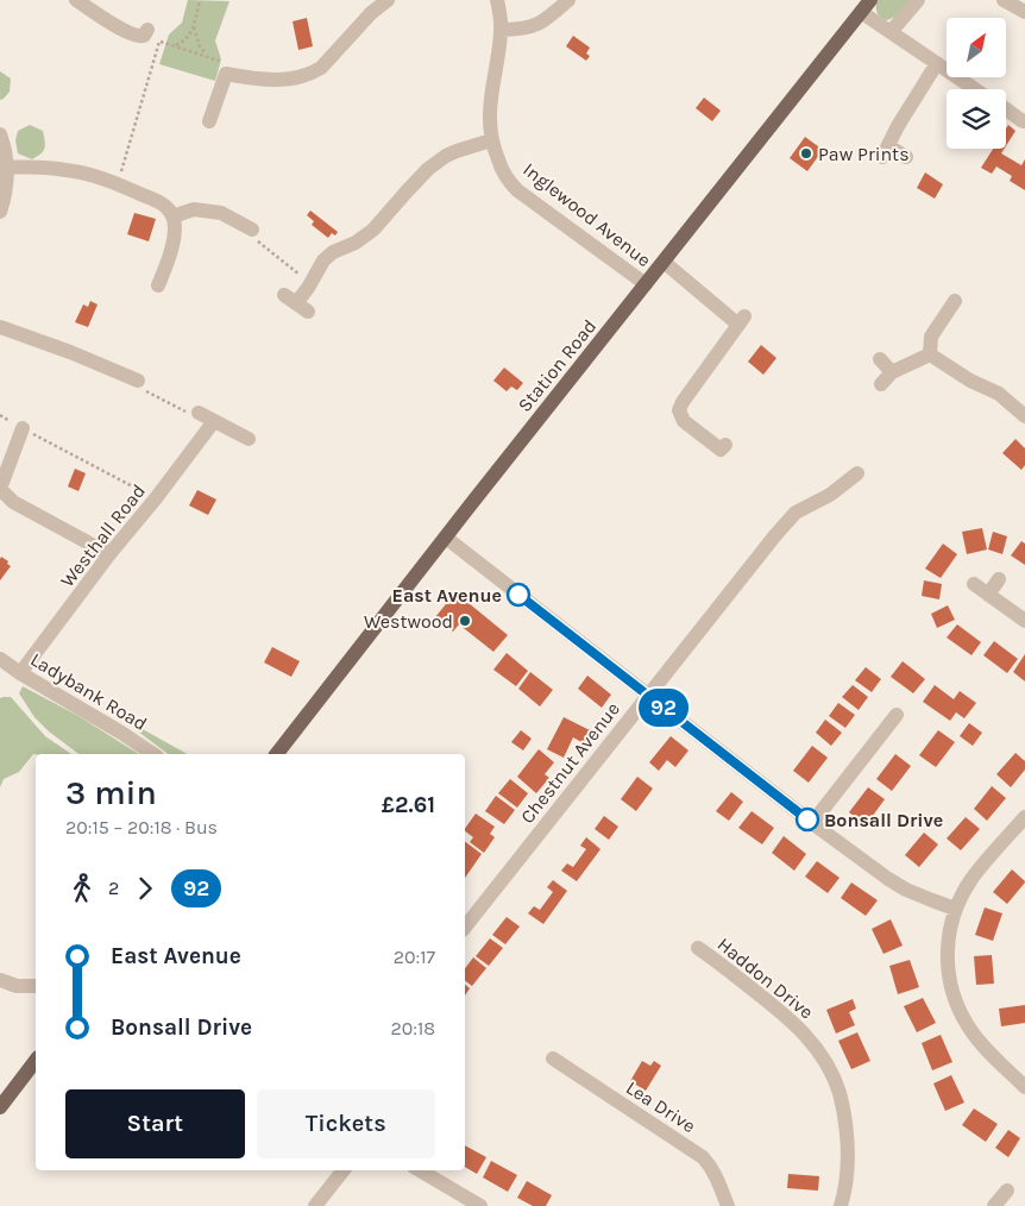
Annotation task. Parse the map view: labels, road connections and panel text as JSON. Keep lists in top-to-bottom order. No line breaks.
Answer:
{"streets":{"main road":["Station Road"],"street":["Inglewood Avenue","Westhall Road","Ladybank Road","Chestnut Avenue","Haddon Drive","Lea Drive"]},"crossings":[["Inglewood Avenue","Station Road"],["Westhall Road","Ladybank Road"]],"places":["Paw Prints","East Avenue","Westwood","Bonsall Drive"],"lines":["bus line 92"],"north":"top right","page":{"on_map":"92","heading":["3 min","20:15 – 20:18 · Bus","£2.61"],"legs":["2","92"],"list":[{"name":"East Avenue","value":"20:17"},{"name":"Bonsall Drive","value":"20:18"}],"buttons":["Start","Tickets"]}}
